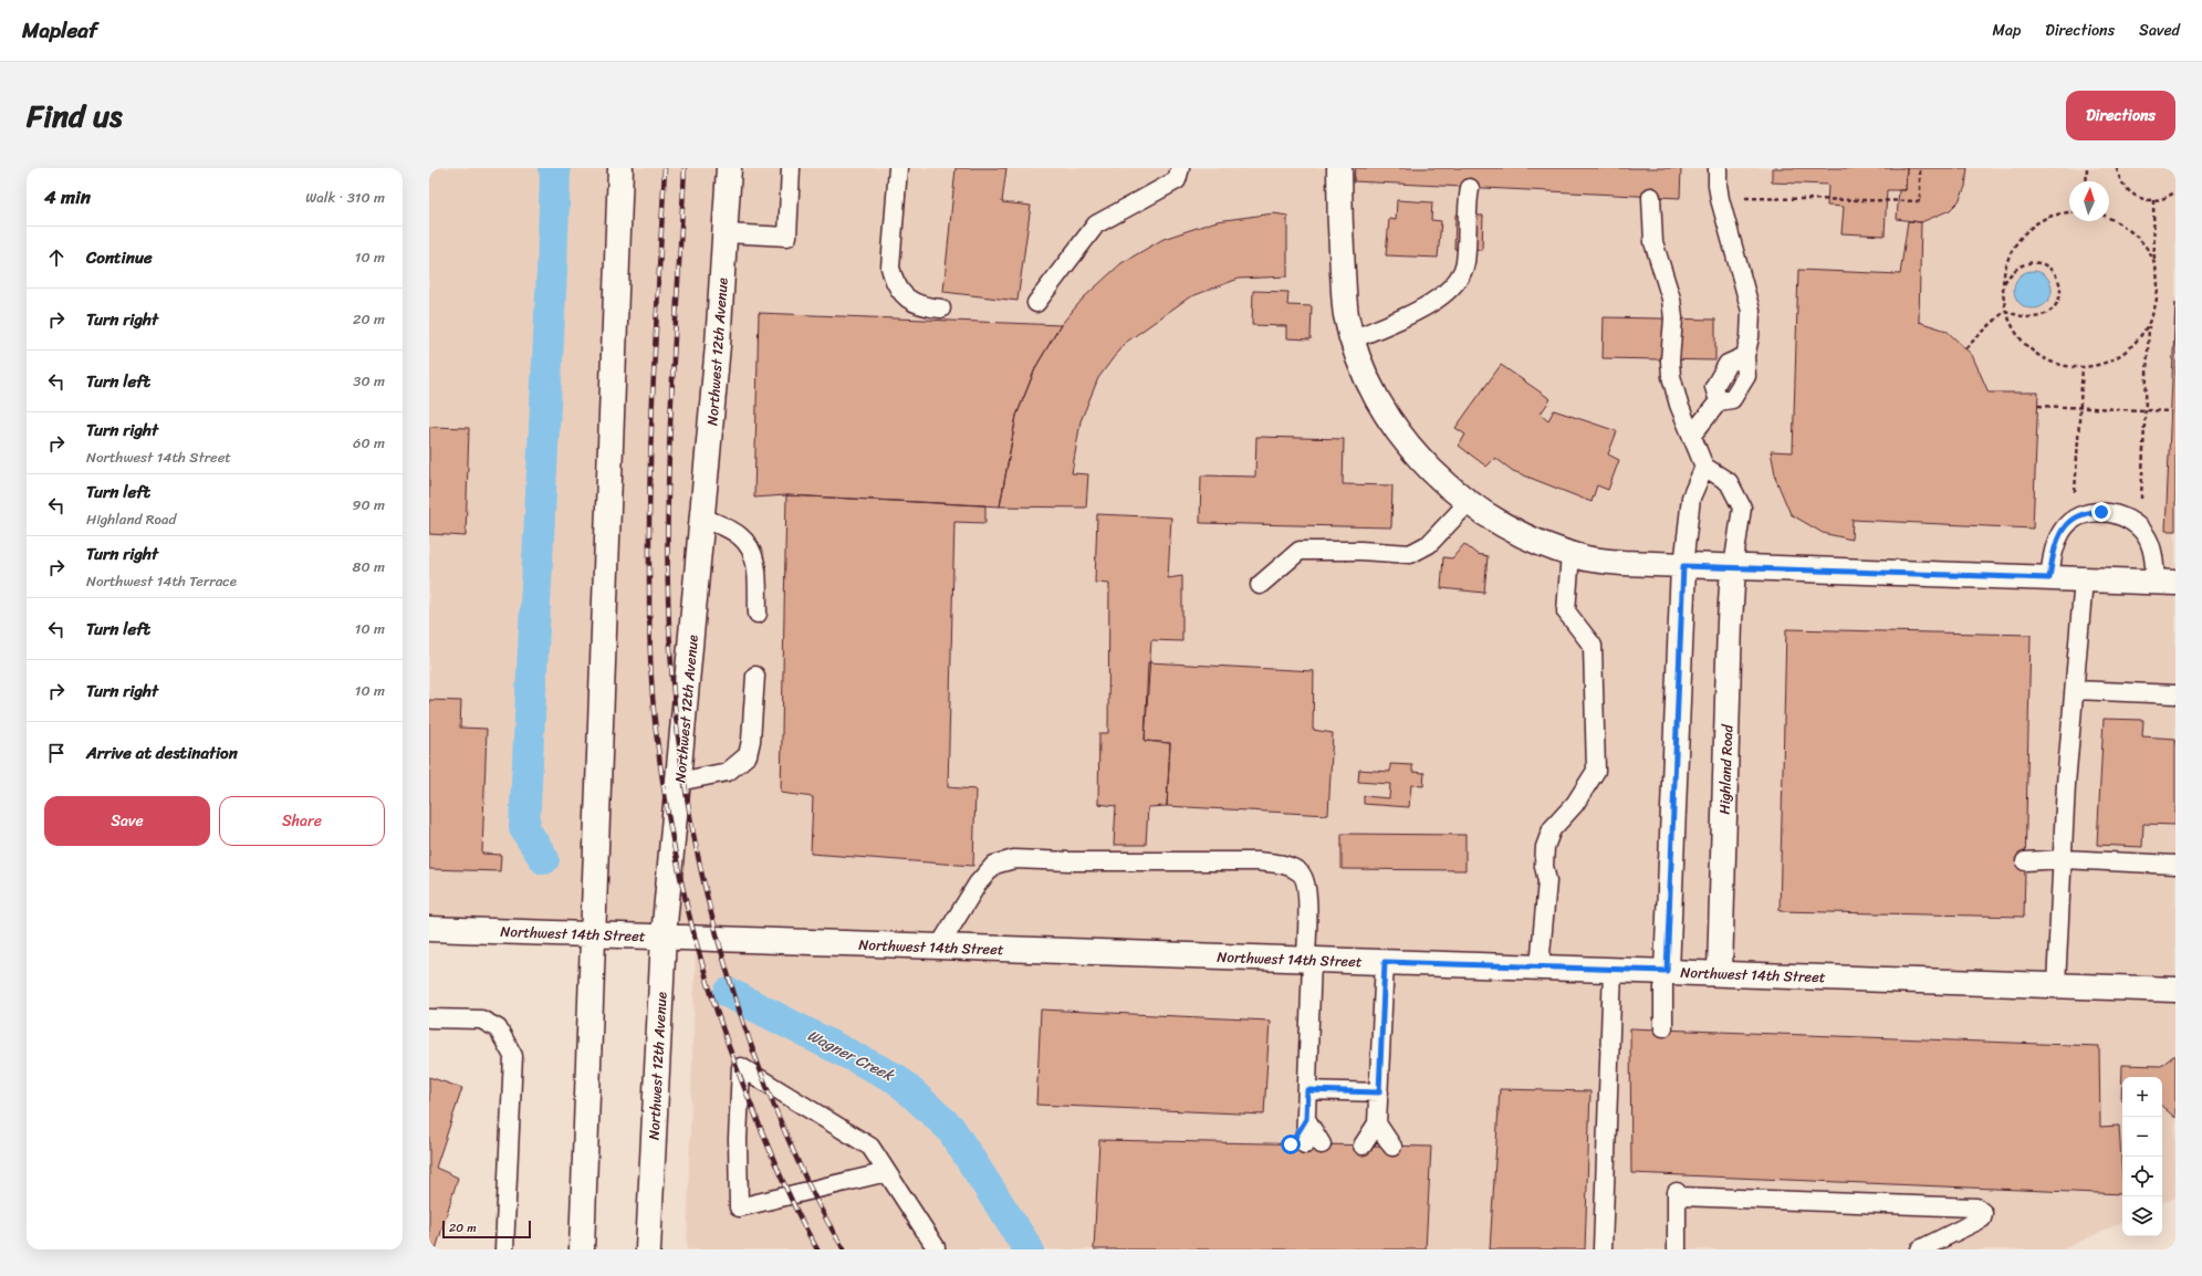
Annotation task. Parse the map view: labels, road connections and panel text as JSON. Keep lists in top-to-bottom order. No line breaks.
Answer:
{"streets":{"main road":["Northwest 12th Avenue","Highland Road","Northwest 14th Street"]},"crossings":[["Northwest 12th Avenue","Northwest 14th Street"],["Highland Road","Northwest 14th Street"]],"water":["Wagner Creek"],"scale_bar":"20 m","north":"top","page":{"header":"Mapleaf","nav":["Map","Directions","Saved"],"title":"Find us","buttons":["Directions",["Save","Share"]],"heading":["4 min","Walk · 310 m"],"list":[["Continue","10 m"],["Turn right","20 m"],["Turn left","30 m"],["Turn right","Northwest 14th Street","60 m"],["Turn left","Highland Road","90 m"],["Turn right","Northwest 14th Terrace","80 m"],["Turn left","10 m"],["Turn right","10 m"],"Arrive at destination"],"map_buttons":["+","−"],"scale":"20 m"}}
